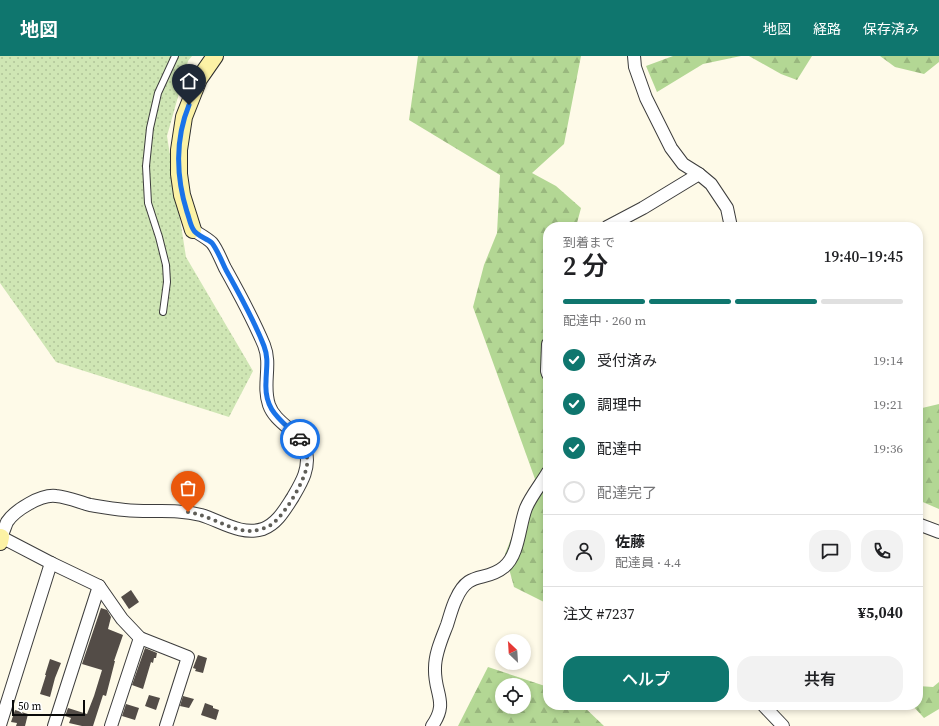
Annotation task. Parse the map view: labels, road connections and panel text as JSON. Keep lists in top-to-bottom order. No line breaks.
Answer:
{"scale_bar":"50 m","north":"top left","page":{"header":"地図","nav":["地図","経路","保存済み"],"heading":["2 分","到着まで","19:40–19:45"],"panel":["佐藤","配達員 · 4.4","注文 #7237","¥5,040"],"bar":"配達中 · 260 m","list":[["受付済み","19:14"],["調理中","19:21"],["配達中","19:36"],"配達完了"],"buttons":["ヘルプ","共有"],"scale":"50 m"}}
